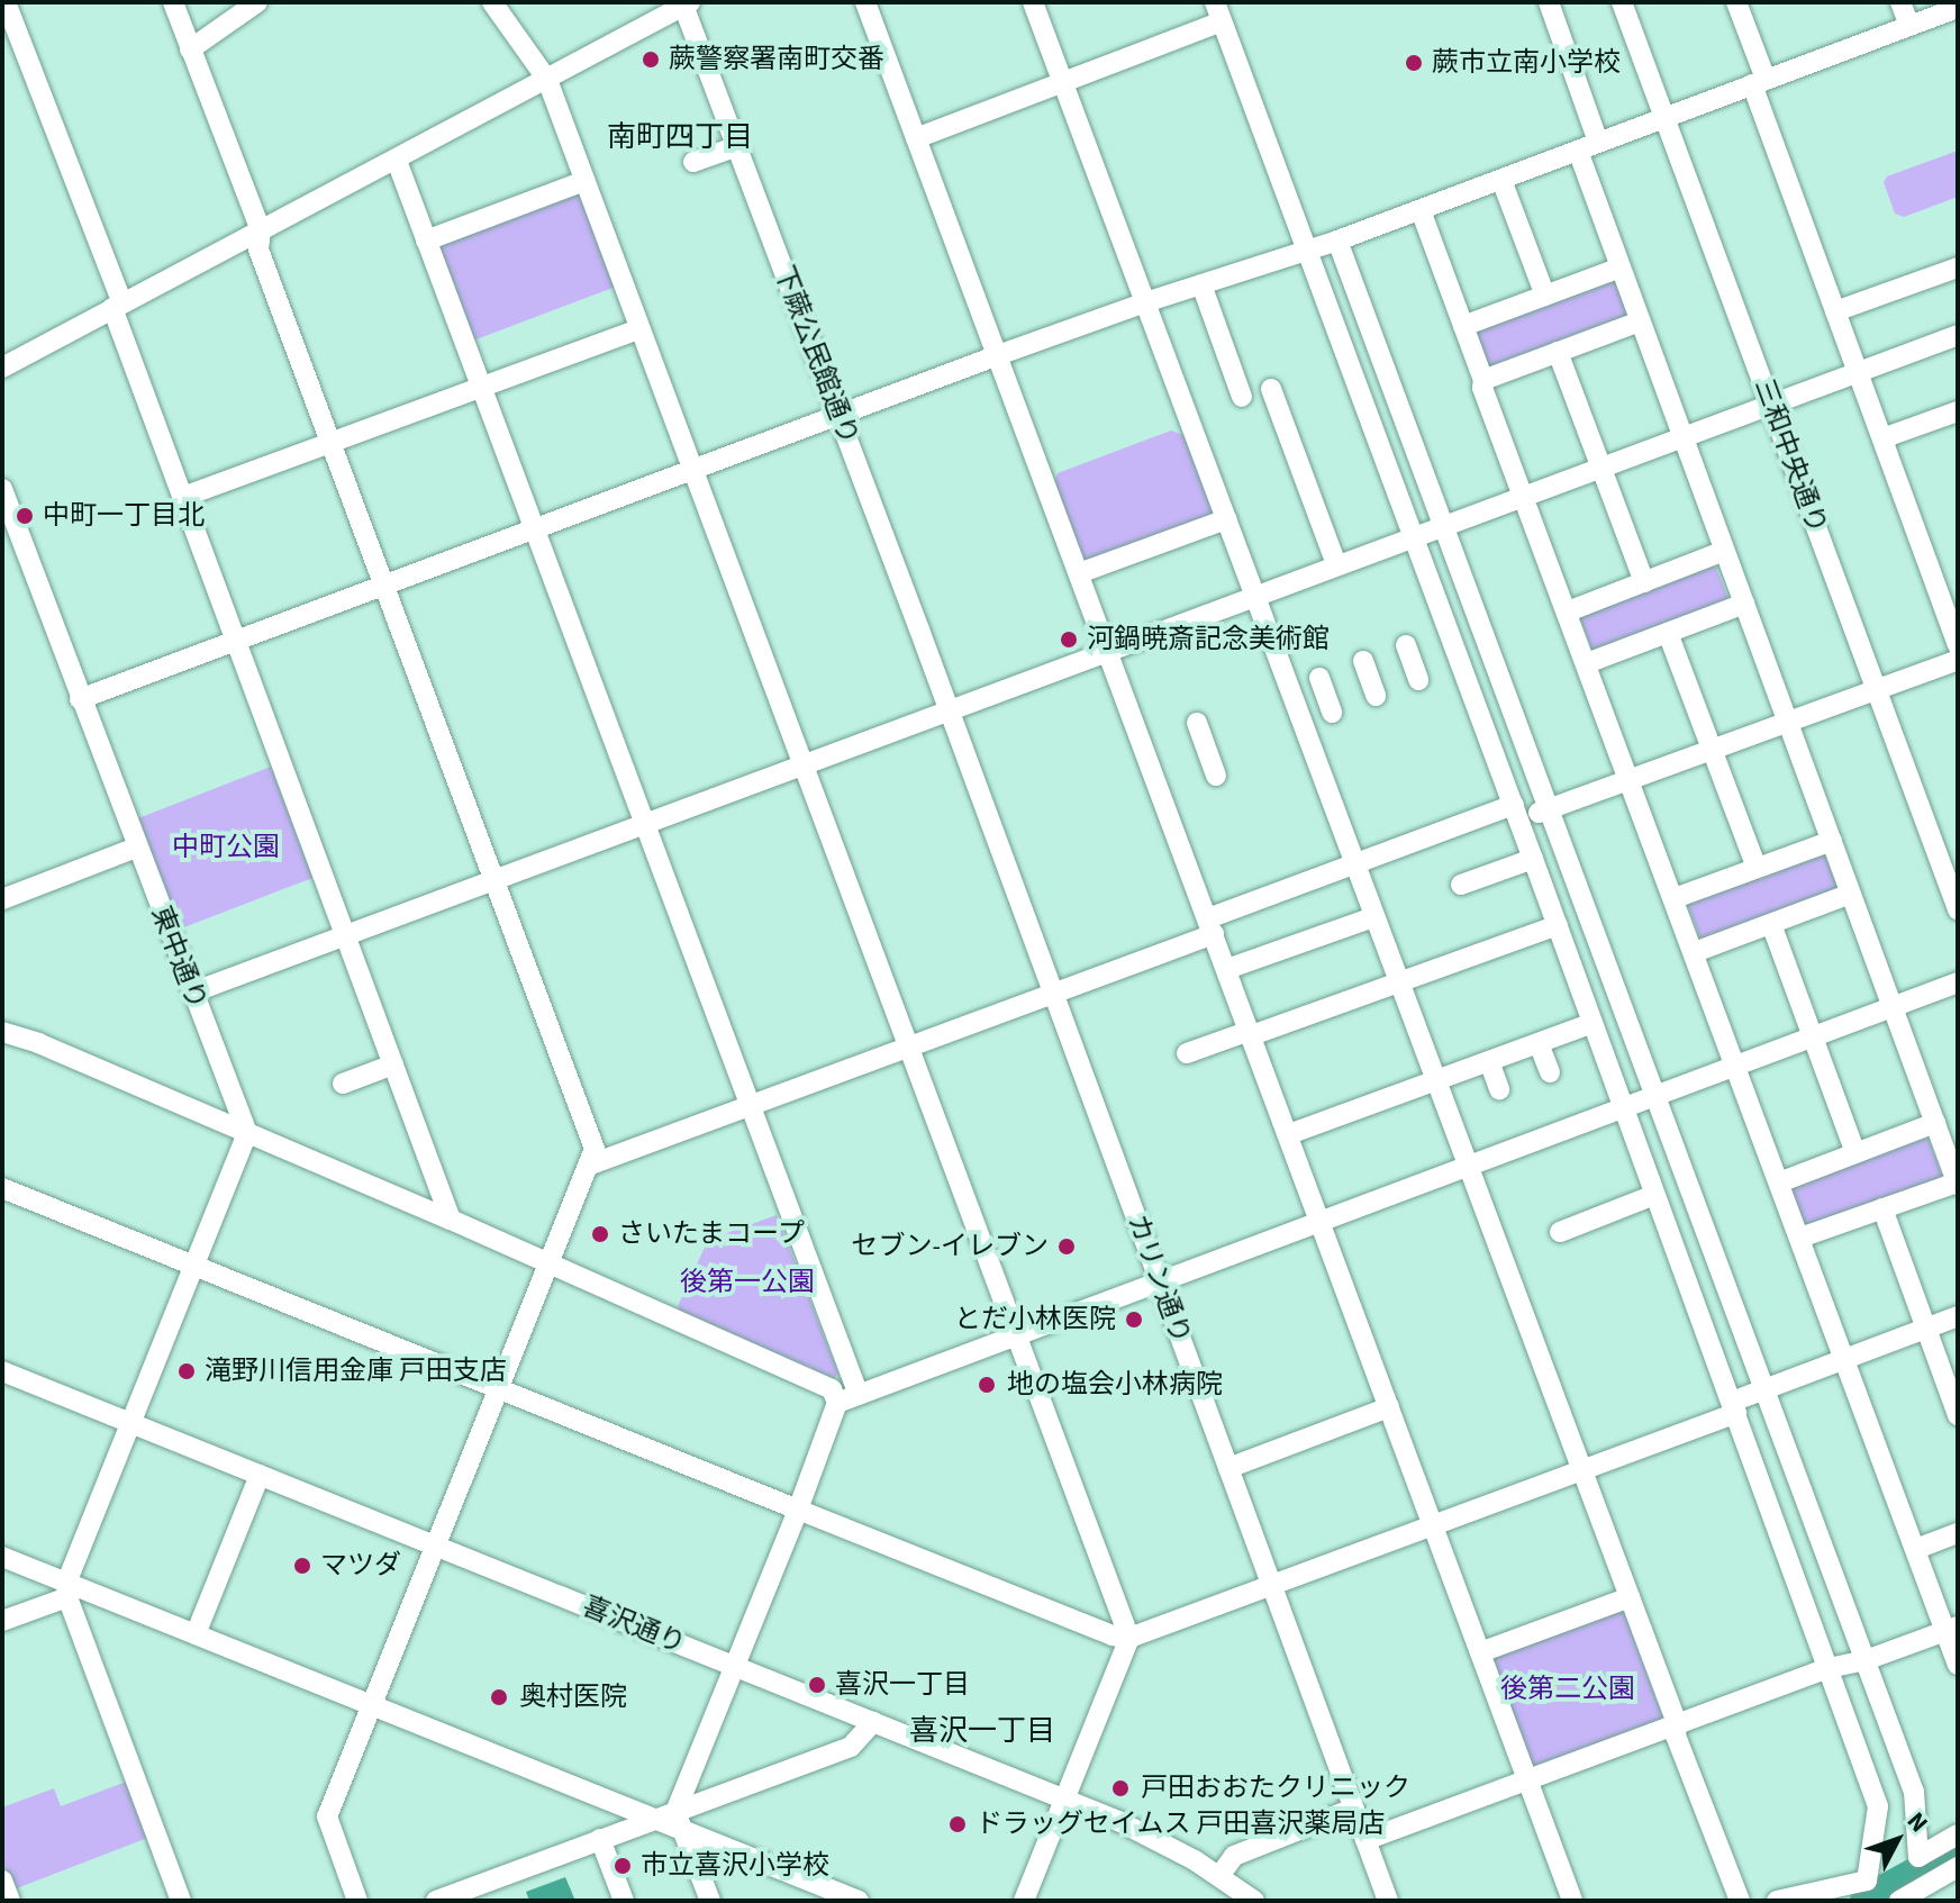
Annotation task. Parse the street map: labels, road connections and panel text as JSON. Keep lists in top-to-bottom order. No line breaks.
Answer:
{"streets":{"street":["下蕨公民館通り","三和中央通り","東中通り","カリン通り","喜沢通り"]},"crossings":[["下蕨公民館通り","カリン通り"]],"districts":["南町四丁目","喜沢一丁目"],"parks":["中町公園","後第一公園","後第二公園"],"places":["蕨警察署南町交番","蕨市立南小学校","中町一丁目北","河鍋暁斎記念美術館","さいたまコープ","セブン-イレブン","とだ小林医院","滝野川信用金庫 戸田支店","地の塩会小林病院","マツダ","喜沢一丁目","奥村医院","戸田おおたクリニック","ドラッグセイムス 戸田喜沢薬局店","市立喜沢小学校"],"north":"top right"}
